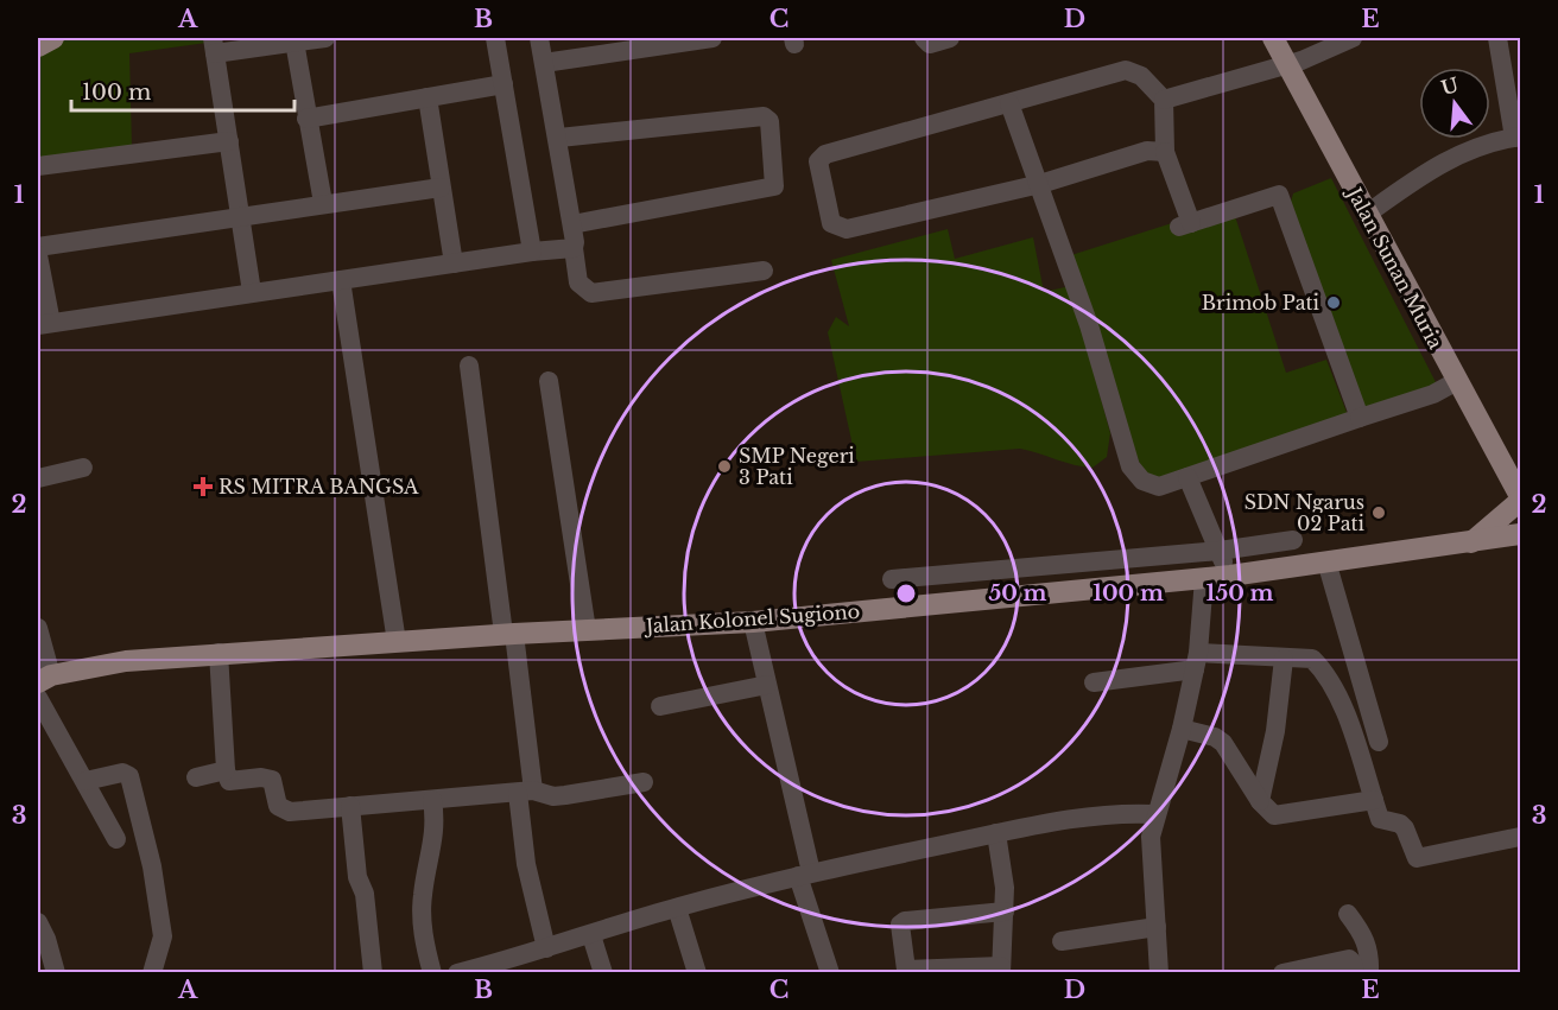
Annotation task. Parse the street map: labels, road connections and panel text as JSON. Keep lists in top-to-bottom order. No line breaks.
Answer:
{"streets":{"main road":["Jalan Sunan Muria","Jalan Kolonel Sugiono"]},"places":{"other":["Brimob Pati","SMP Negeri 3 Pati","SDN Ngarus 02 Pati"],"health":["RS MITRA BANGSA"]},"scale_bar":"100 m","north":"top","grid":{"columns":["A","B","C","D","E"],"rows":["1","2","3"]},"rings":["50 m","100 m","150 m"]}
